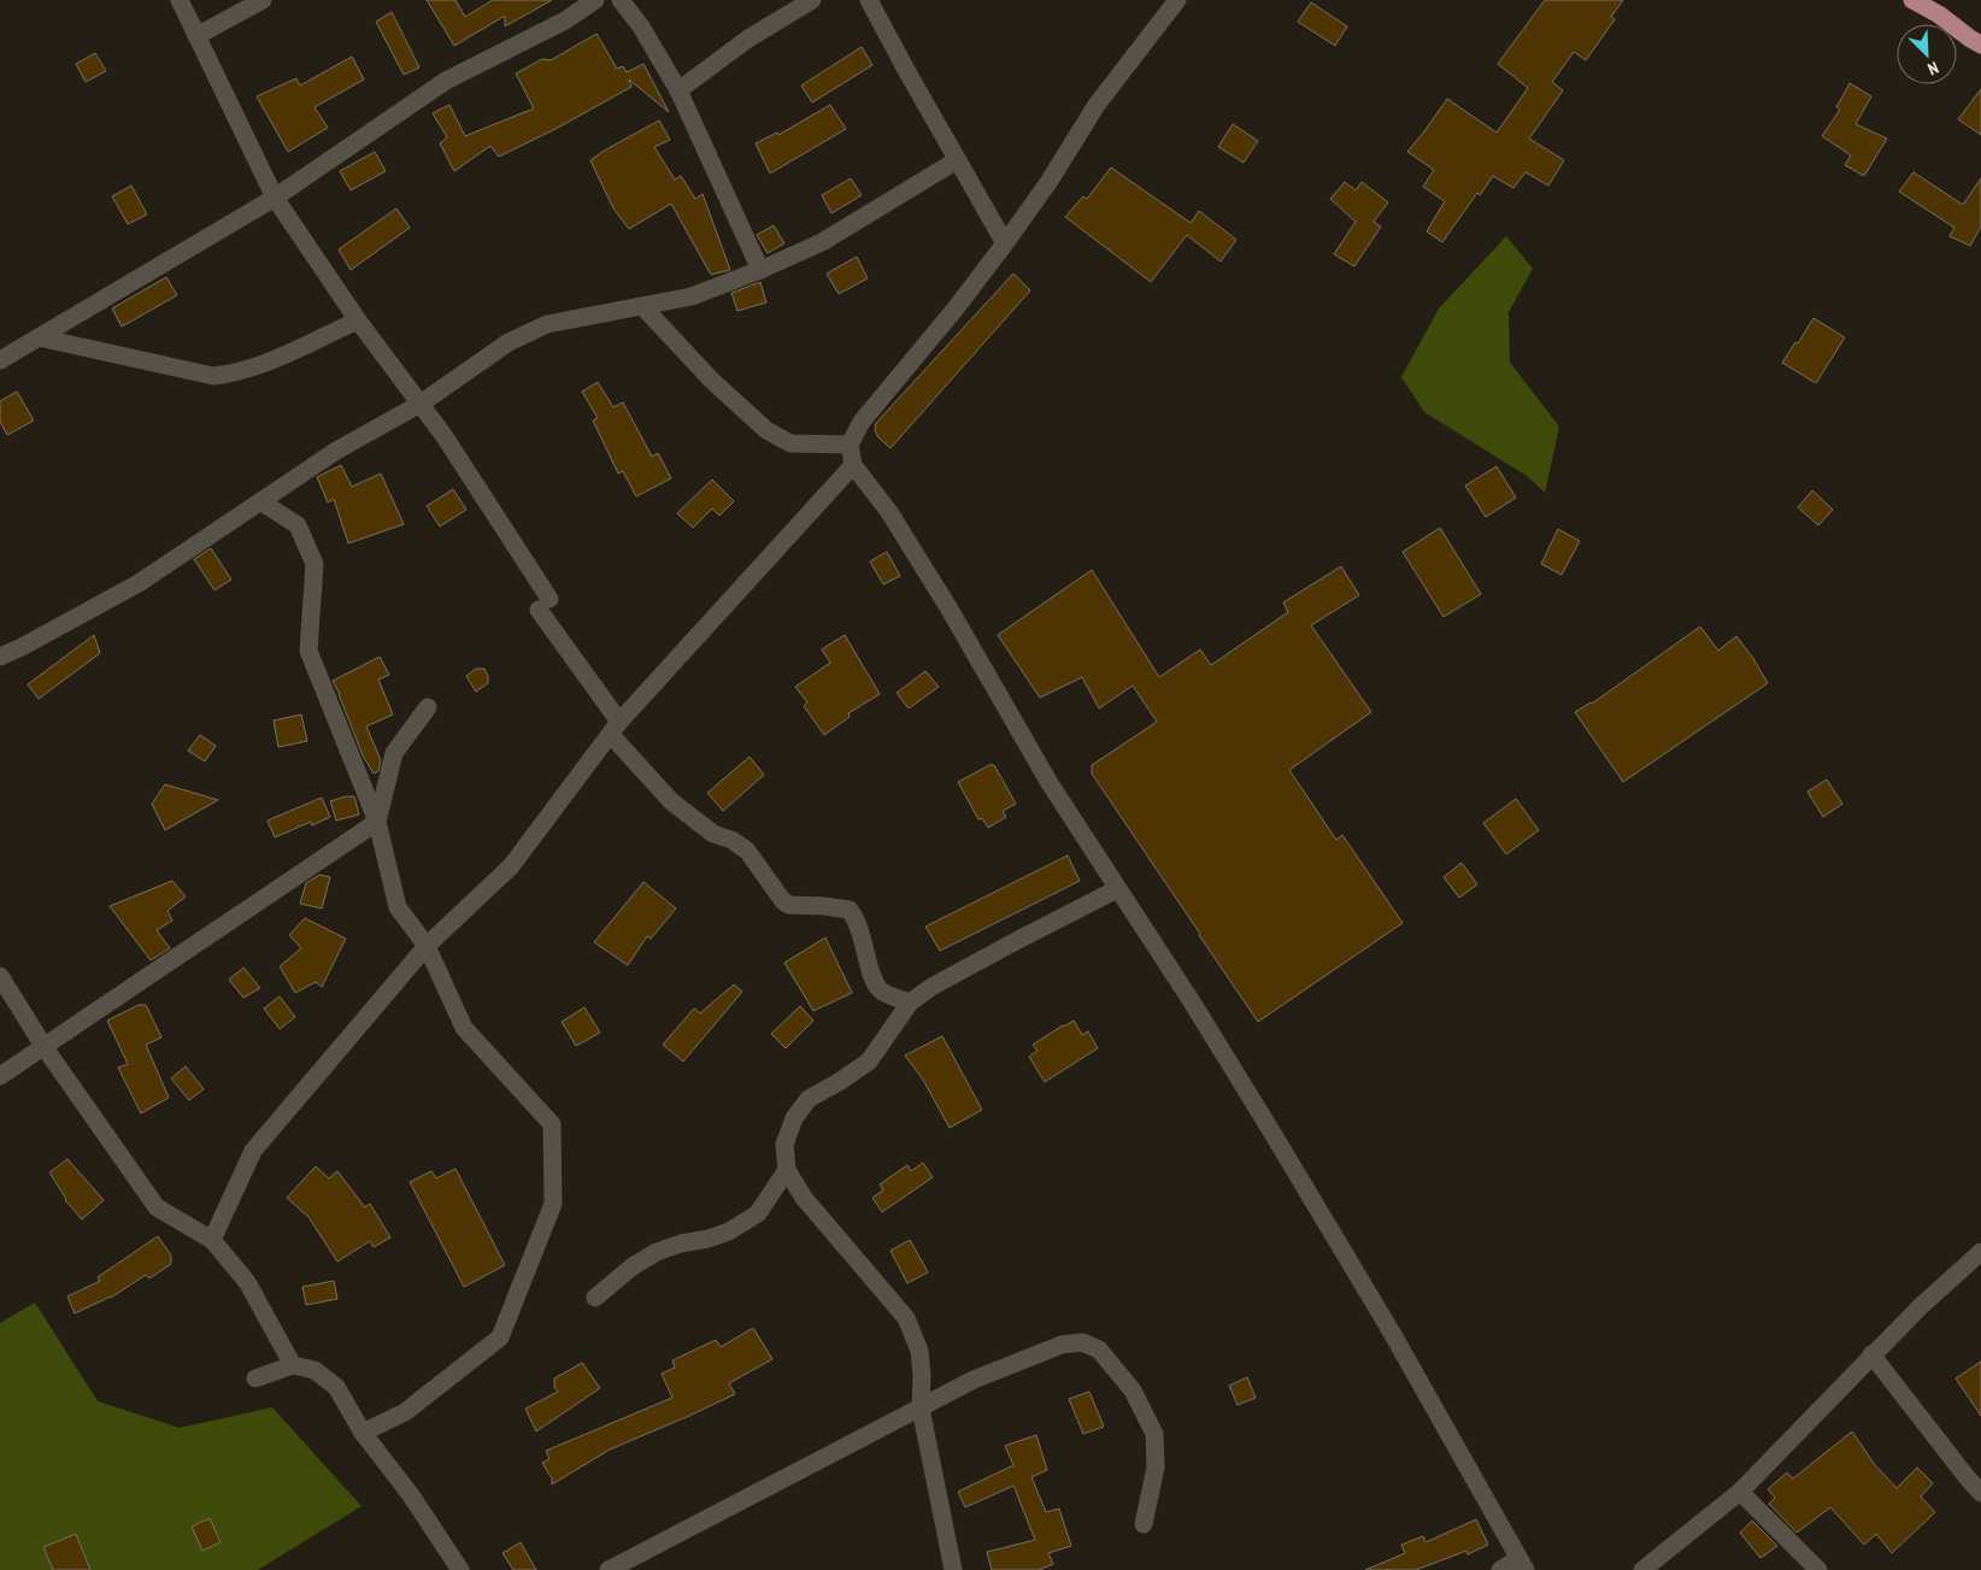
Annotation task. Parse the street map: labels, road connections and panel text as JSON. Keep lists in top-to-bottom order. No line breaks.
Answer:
{"north":"bottom right"}
